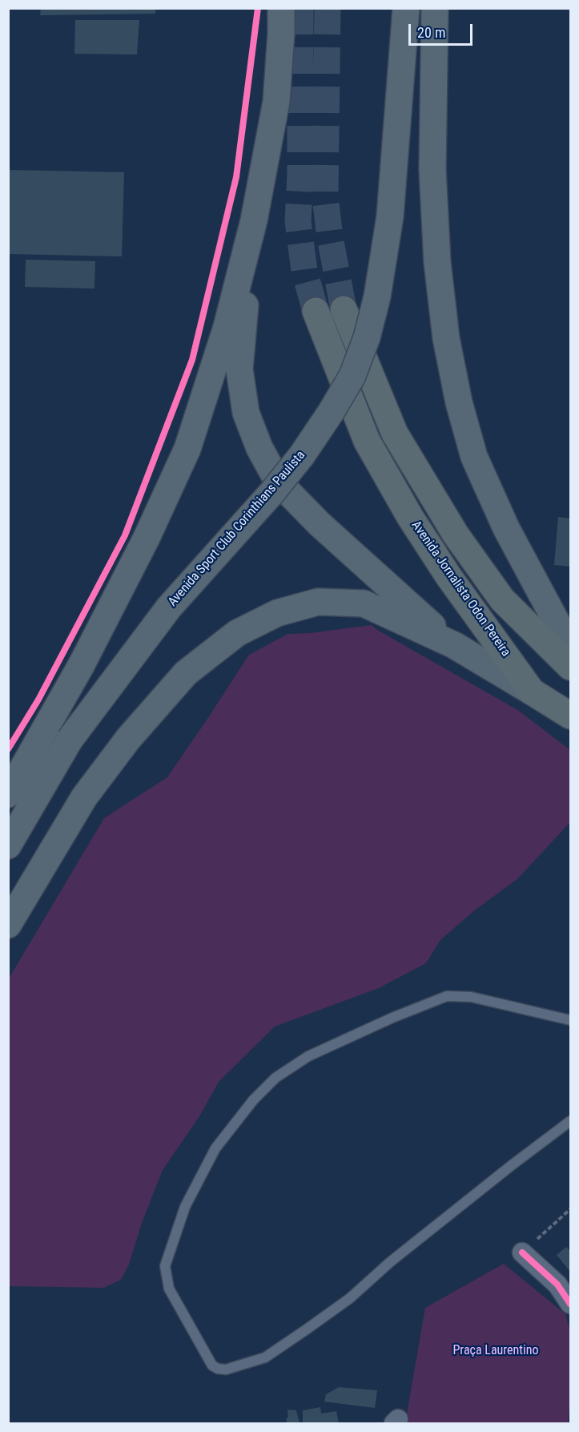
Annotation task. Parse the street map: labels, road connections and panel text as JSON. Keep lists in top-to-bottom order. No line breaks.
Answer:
{"streets":{"highway":["Avenida Jornalista Odon Pereira"],"main road":["Avenida Sport Club Corinthians Paulista"]},"parks":["Praça Laurentino"],"scale_bar":"20 m"}
